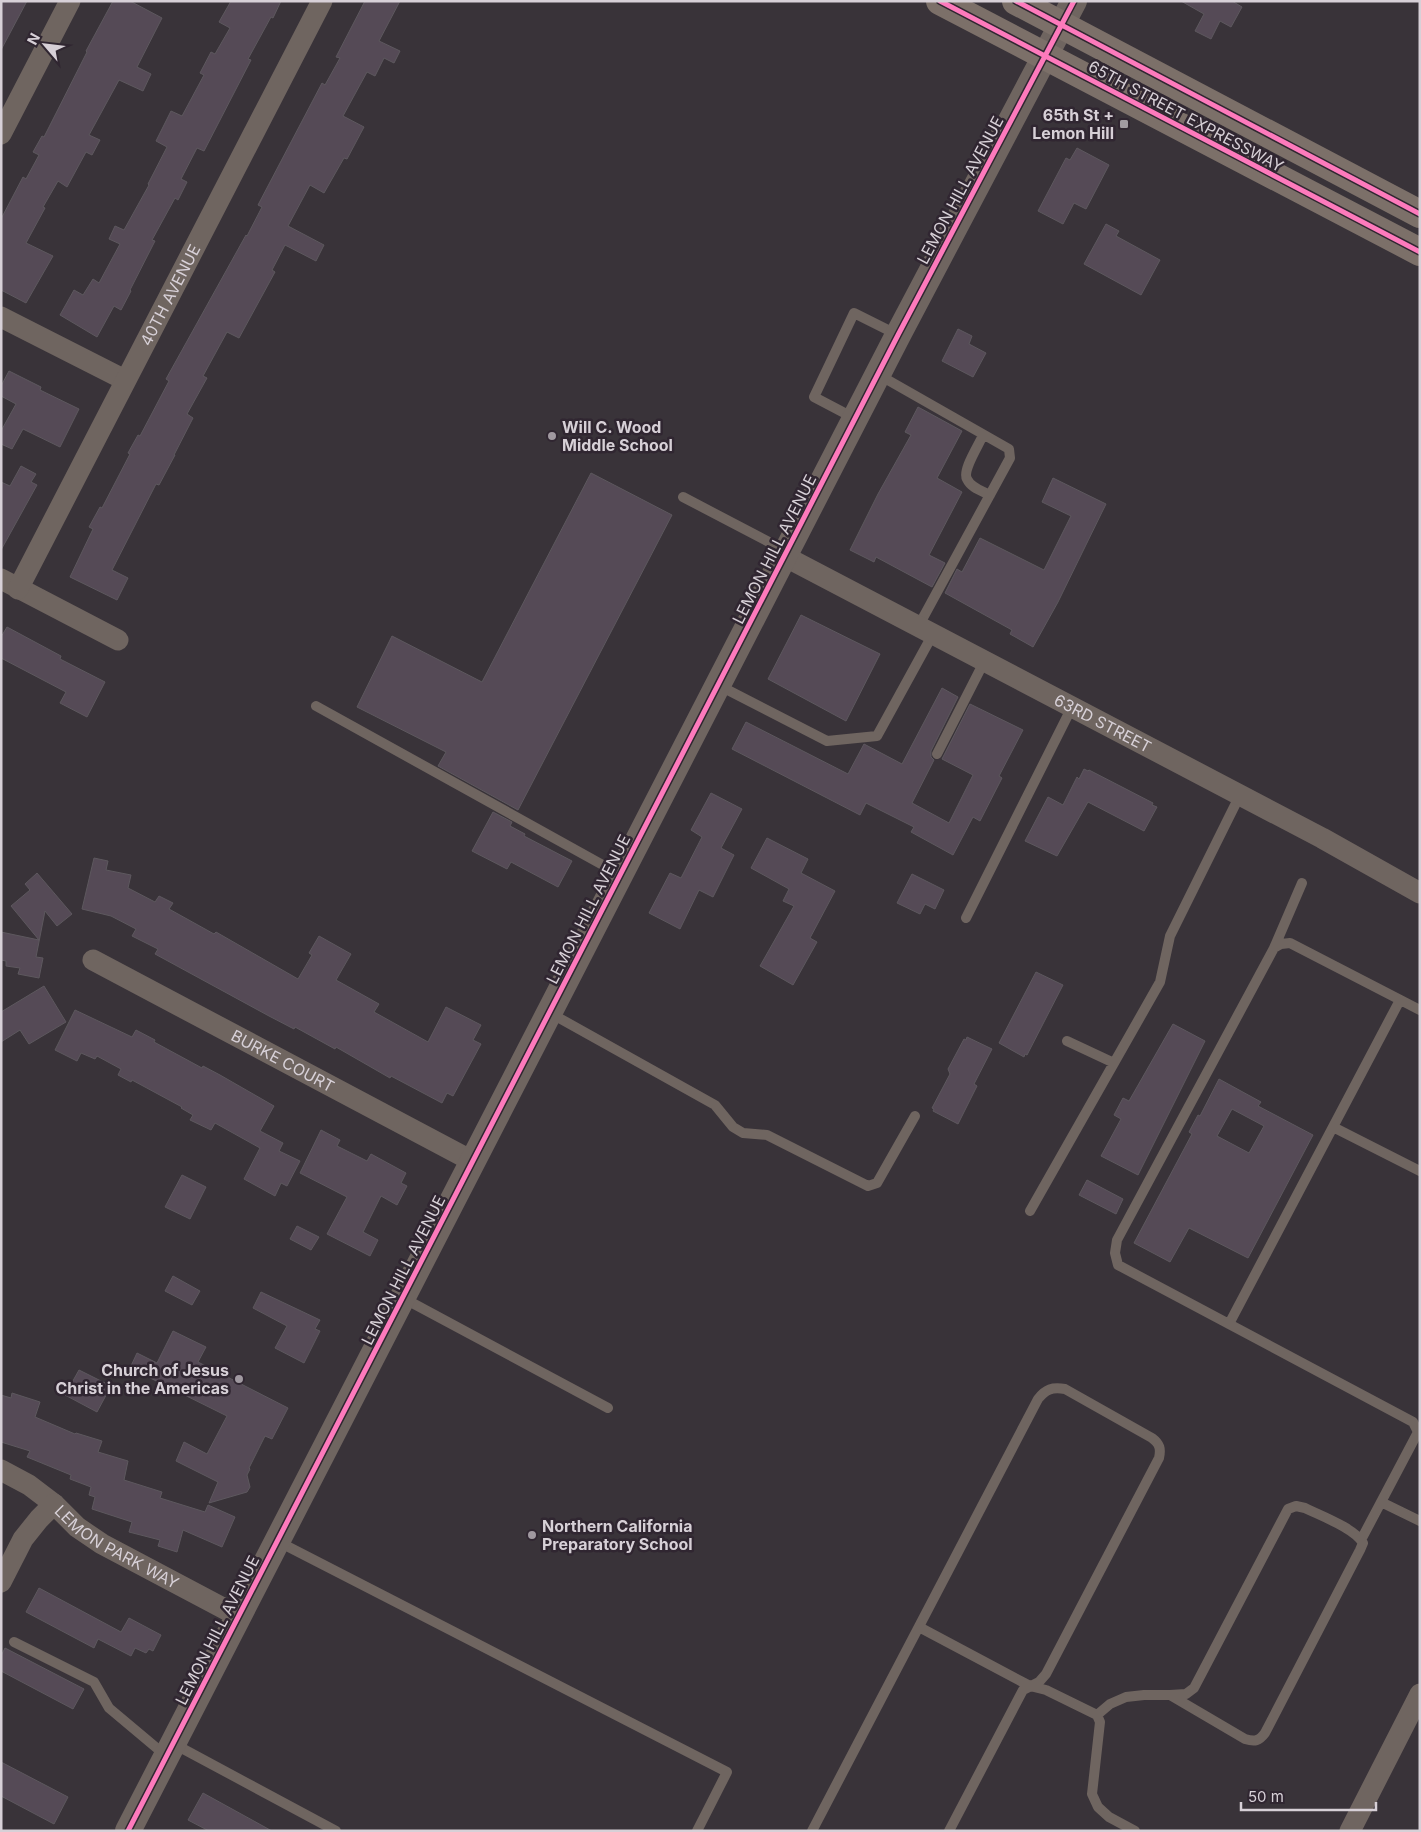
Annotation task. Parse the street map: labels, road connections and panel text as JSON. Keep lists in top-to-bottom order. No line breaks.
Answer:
{"streets":{"main road":["65TH STREET EXPRESSWAY"],"street":["LEMON HILL AVENUE","40TH AVENUE","63RD STREET","BURKE COURT","LEMON PARK WAY"]},"crossings":[["65TH STREET EXPRESSWAY","LEMON HILL AVENUE"],["LEMON HILL AVENUE","63RD STREET"],["LEMON HILL AVENUE","BURKE COURT"],["LEMON HILL AVENUE","LEMON PARK WAY"]],"places":{"transit":["65th St + Lemon Hill"],"other":["Will C. Wood Middle School","Church of Jesus Christ in the Americas","Northern California Preparatory School"]},"scale_bar":"50 m","north":"top left"}
